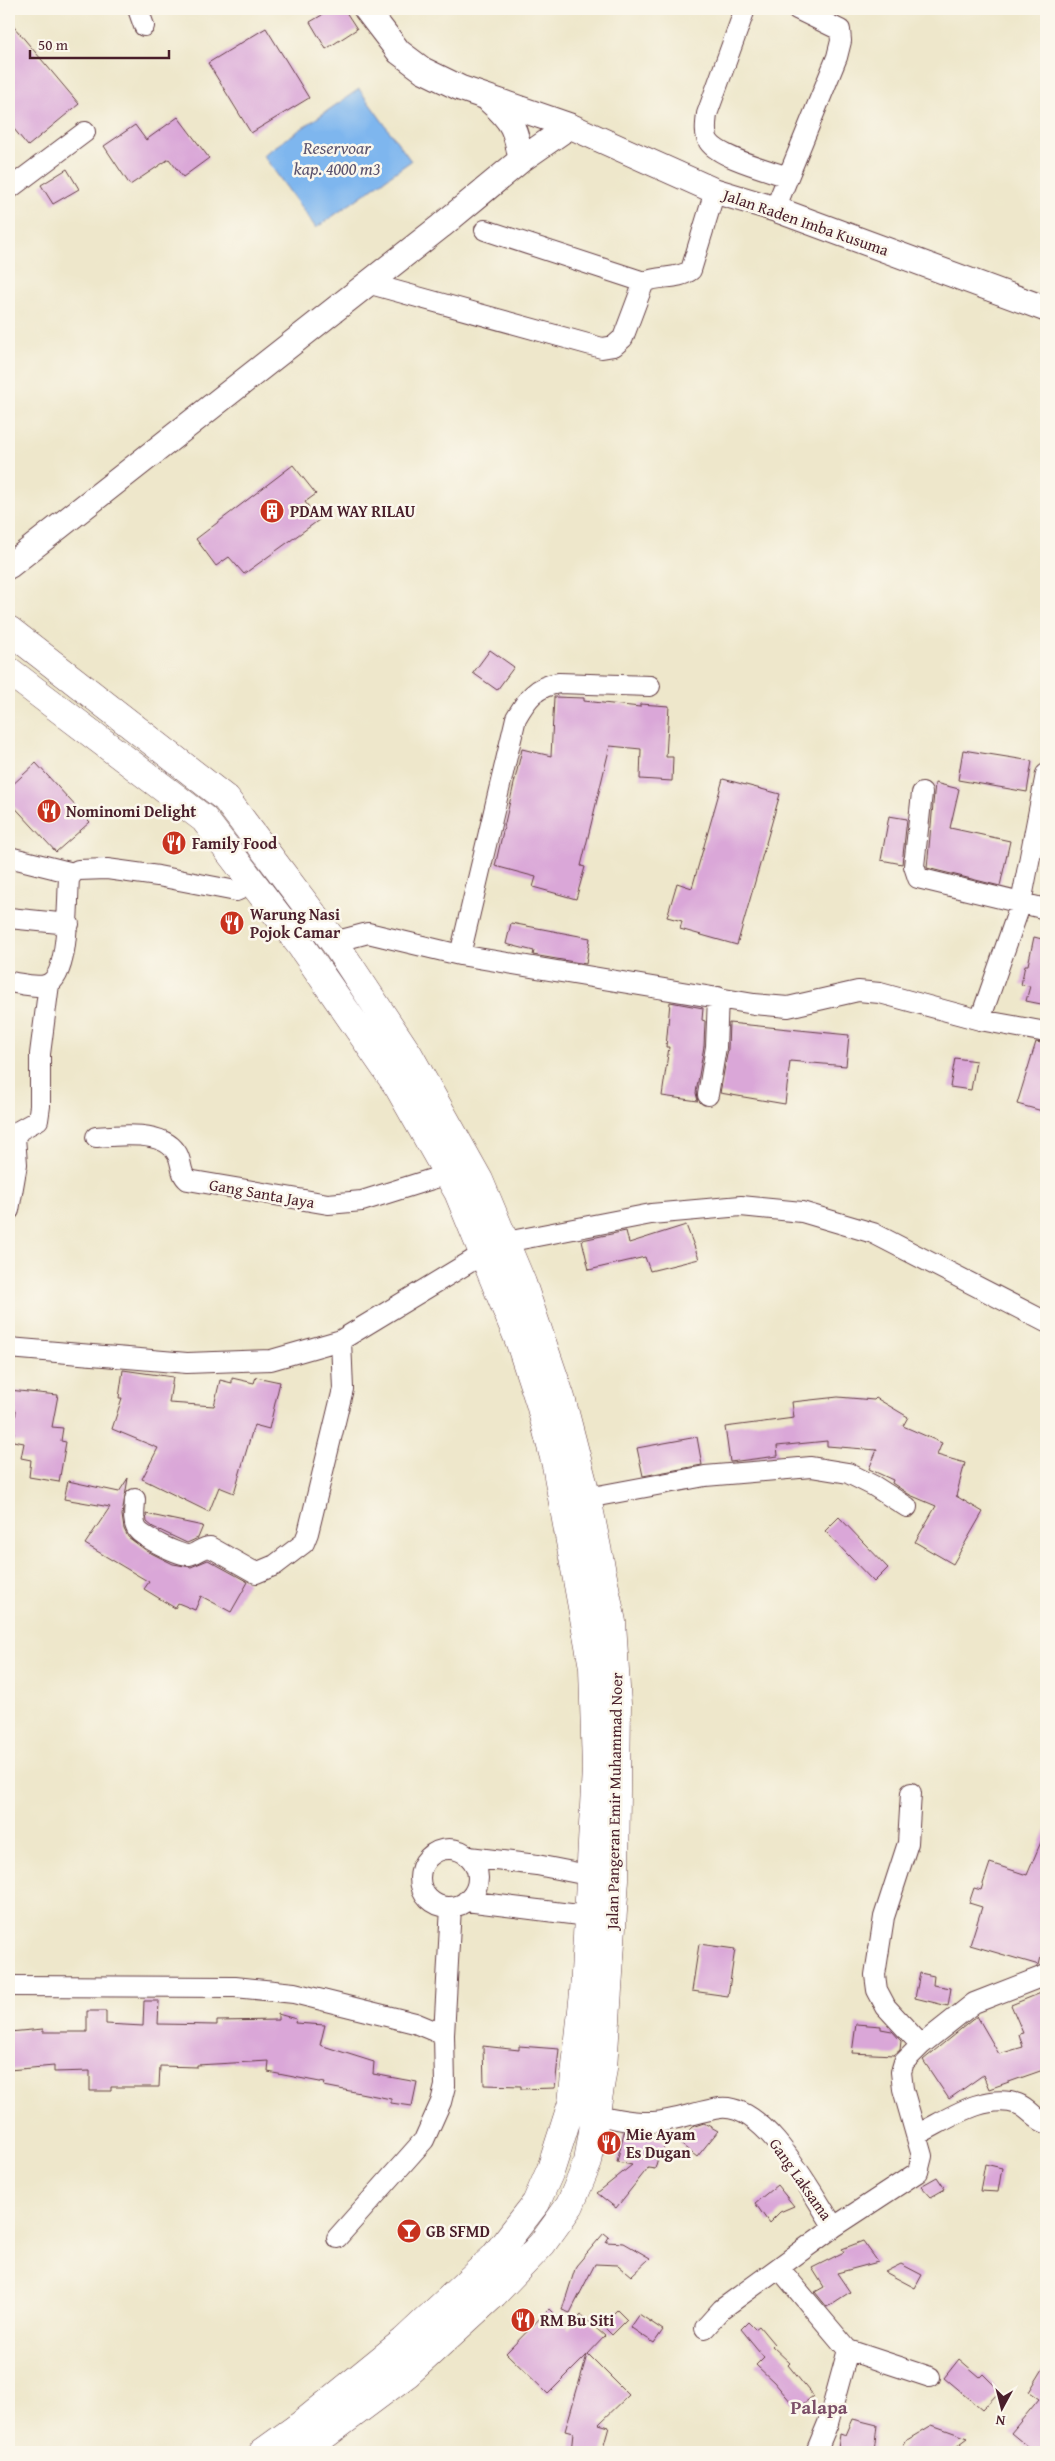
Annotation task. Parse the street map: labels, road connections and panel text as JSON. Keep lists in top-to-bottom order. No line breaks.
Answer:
{"streets":{"main road":["Jalan Pangeran Emir Muhammad Noer"],"street":["Jalan Raden Imba Kusuma","Gang Santa Jaya","Gang Laksama"]},"crossings":[["Gang Santa Jaya","Jalan Pangeran Emir Muhammad Noer"],["Jalan Pangeran Emir Muhammad Noer","Gang Laksama"]],"districts":["Palapa"],"water":["Reservoar kap. 4000 m3"],"places":{"building":["PDAM WAY RILAU"],"restaurant":["Nominomi Delight","Family Food","Warung Nasi Pojok Camar","Mie Ayam Es Dugan","RM Bu Siti"],"bar":["GB SFMD"]},"scale_bar":"50 m","north":"bottom"}
